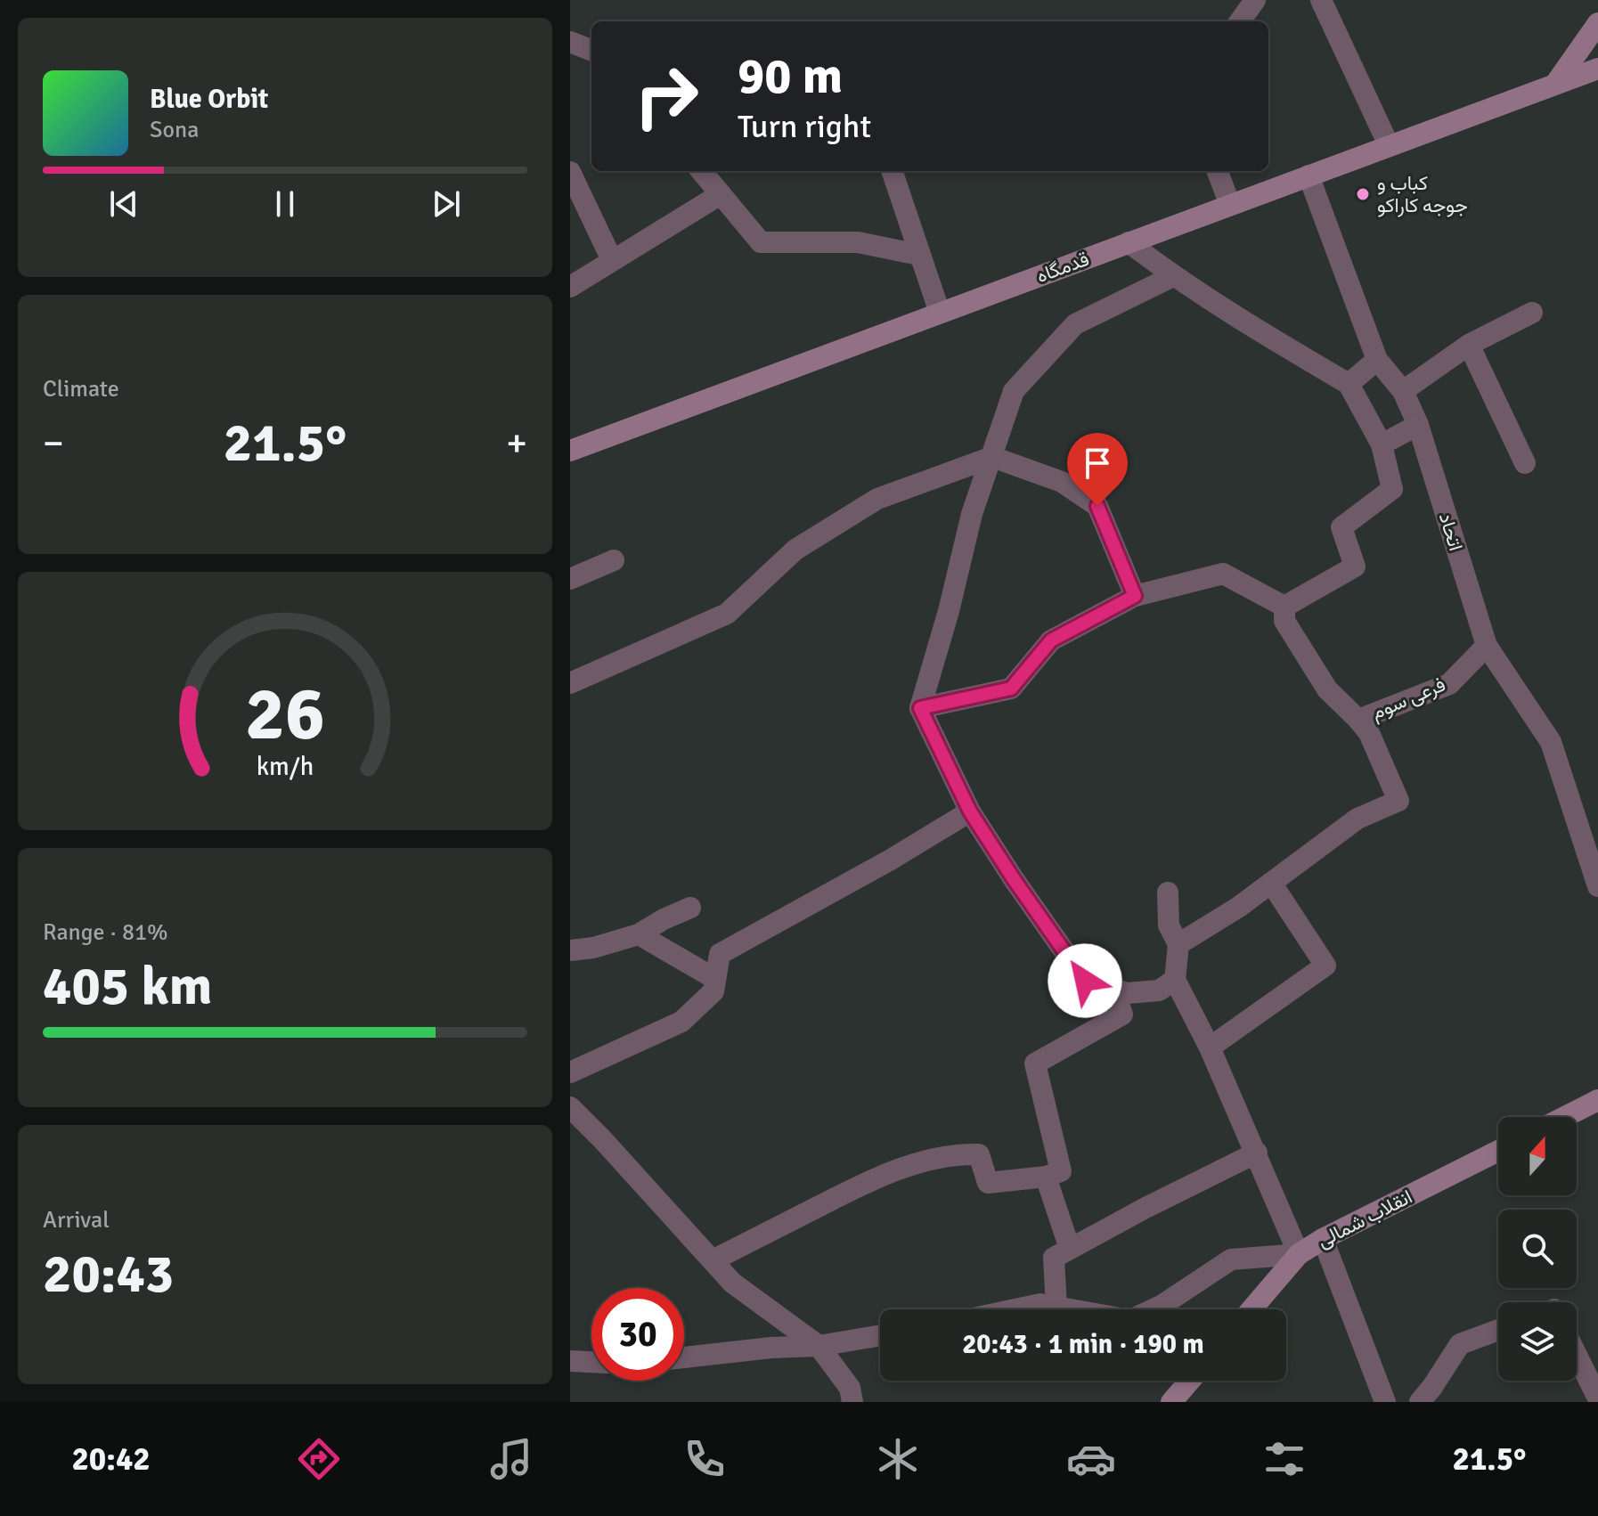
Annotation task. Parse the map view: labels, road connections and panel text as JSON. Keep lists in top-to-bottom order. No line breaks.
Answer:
{"streets":{"main road":["قدمگاه","انقلاب شمالی"],"street":["اتحاد","فرعی سوم"]},"crossings":[["قدمگاه","اتحاد"],["اتحاد","فرعی سوم"]],"places":["کباب و جوجه کاراکو"],"north":"top","page":{"turn":["90 m","Turn right"],"song":["Blue Orbit","Sona"],"tile":["Climate",["Range · 81%","405 km"],["Arrival","20:43"]],"heat":["−","21.5°","+"],"limit":"30","trip":"20:43 · 1 min · 190 m","tabs":["20:42","21.5°"],"gauge":["26","km/h"]}}
